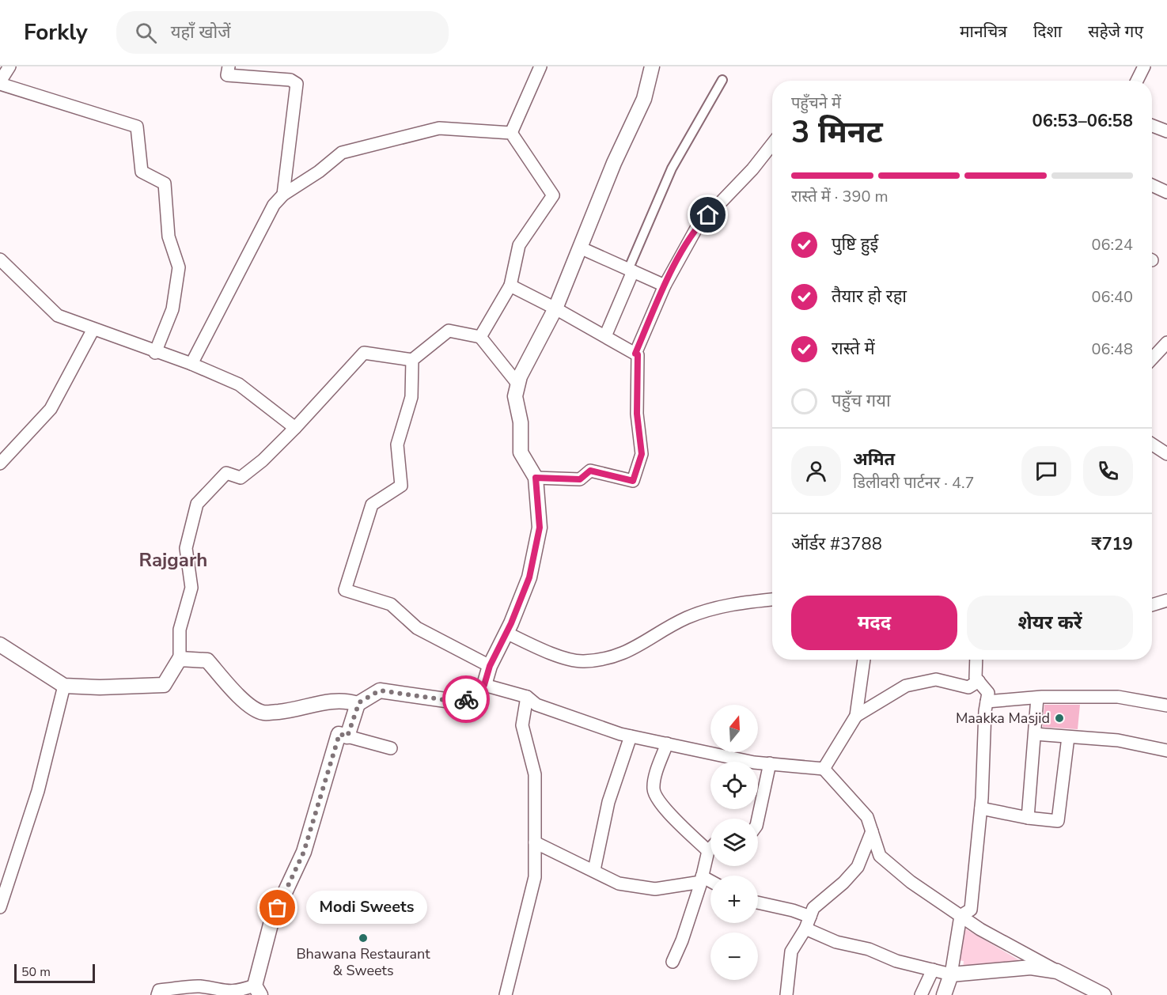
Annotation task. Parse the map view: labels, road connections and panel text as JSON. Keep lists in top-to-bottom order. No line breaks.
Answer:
{"districts":["Rajgarh"],"places":["Maakka Masjid","Modi Sweets","Bhawana Restaurant & Sweets"],"scale_bar":"50 m","north":"top","page":{"header":"Forkly","search":"यहाँ खोजें","nav":["मानचित्र","दिशा","सहेजे गए"],"heading":["3 मिनट","पहुँचने में","06:53–06:58"],"panel":["अमित","डिलीवरी पार्टनर · 4.7","ऑर्डर #3788","₹719"],"bar":"रास्ते में · 390 m","list":[["पुष्टि हुई","06:24"],["तैयार हो रहा","06:40"],["रास्ते में","06:48"],"पहुँच गया"],"buttons":["मदद","शेयर करें"],"map_buttons":["+","−"],"bubble":"Modi Sweets","scale":"50 m"}}
